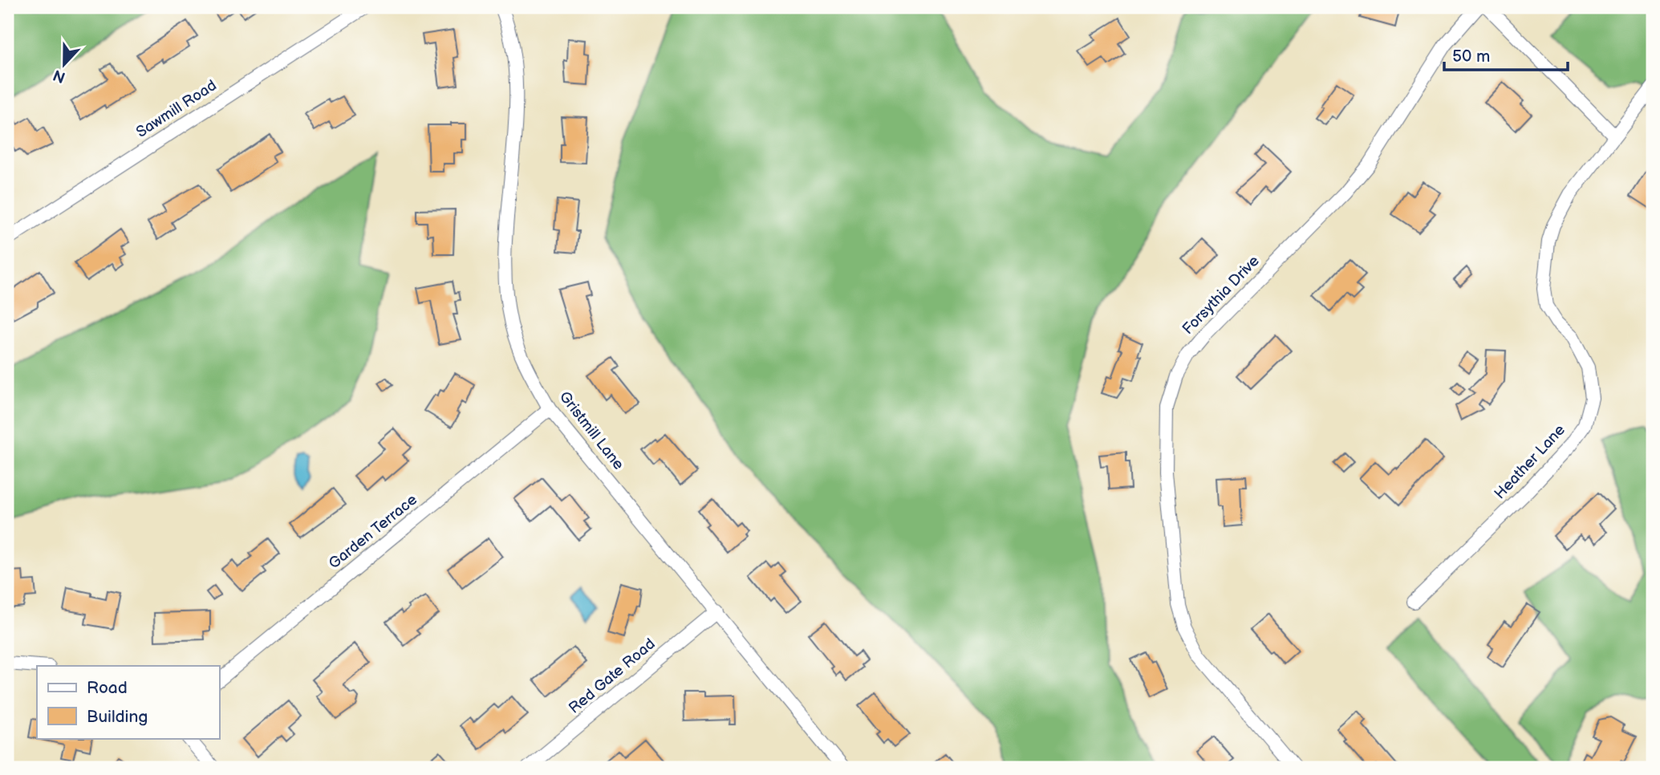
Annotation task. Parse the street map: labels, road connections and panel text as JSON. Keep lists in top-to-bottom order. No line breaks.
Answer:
{"streets":{"street":["Sawmill Road","Forsythia Drive","Gristmill Lane","Heather Lane","Garden Terrace","Red Gate Road"]},"crossings":[["Gristmill Lane","Garden Terrace"],["Gristmill Lane","Red Gate Road"]],"legend":["Road","Building"],"scale_bar":"50 m","north":"bottom"}
